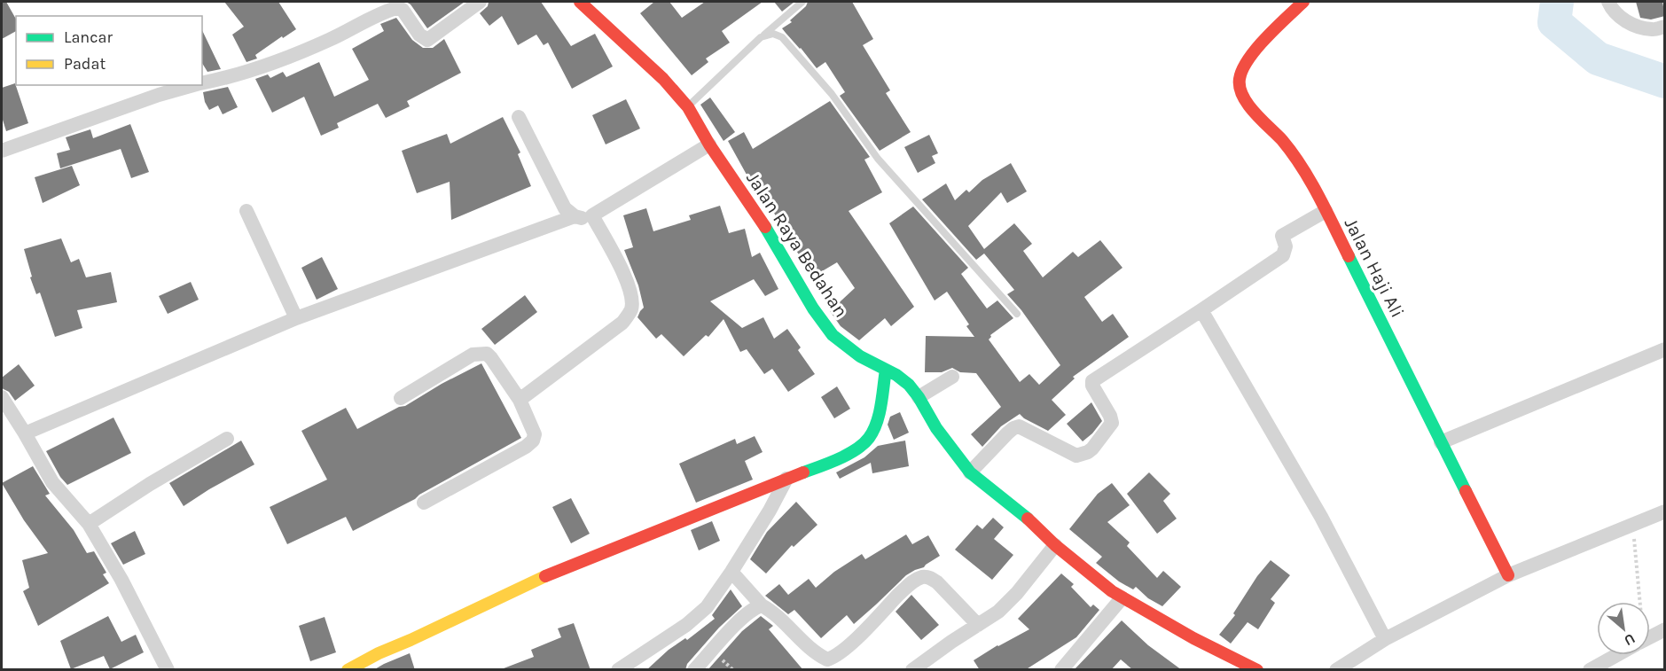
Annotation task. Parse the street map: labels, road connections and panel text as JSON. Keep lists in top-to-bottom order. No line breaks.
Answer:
{"streets":{"street":["Jalan Raya Bedahan","Jalan Haji Ali"]},"legend":["Lancar","Padat"],"north":"bottom right"}
